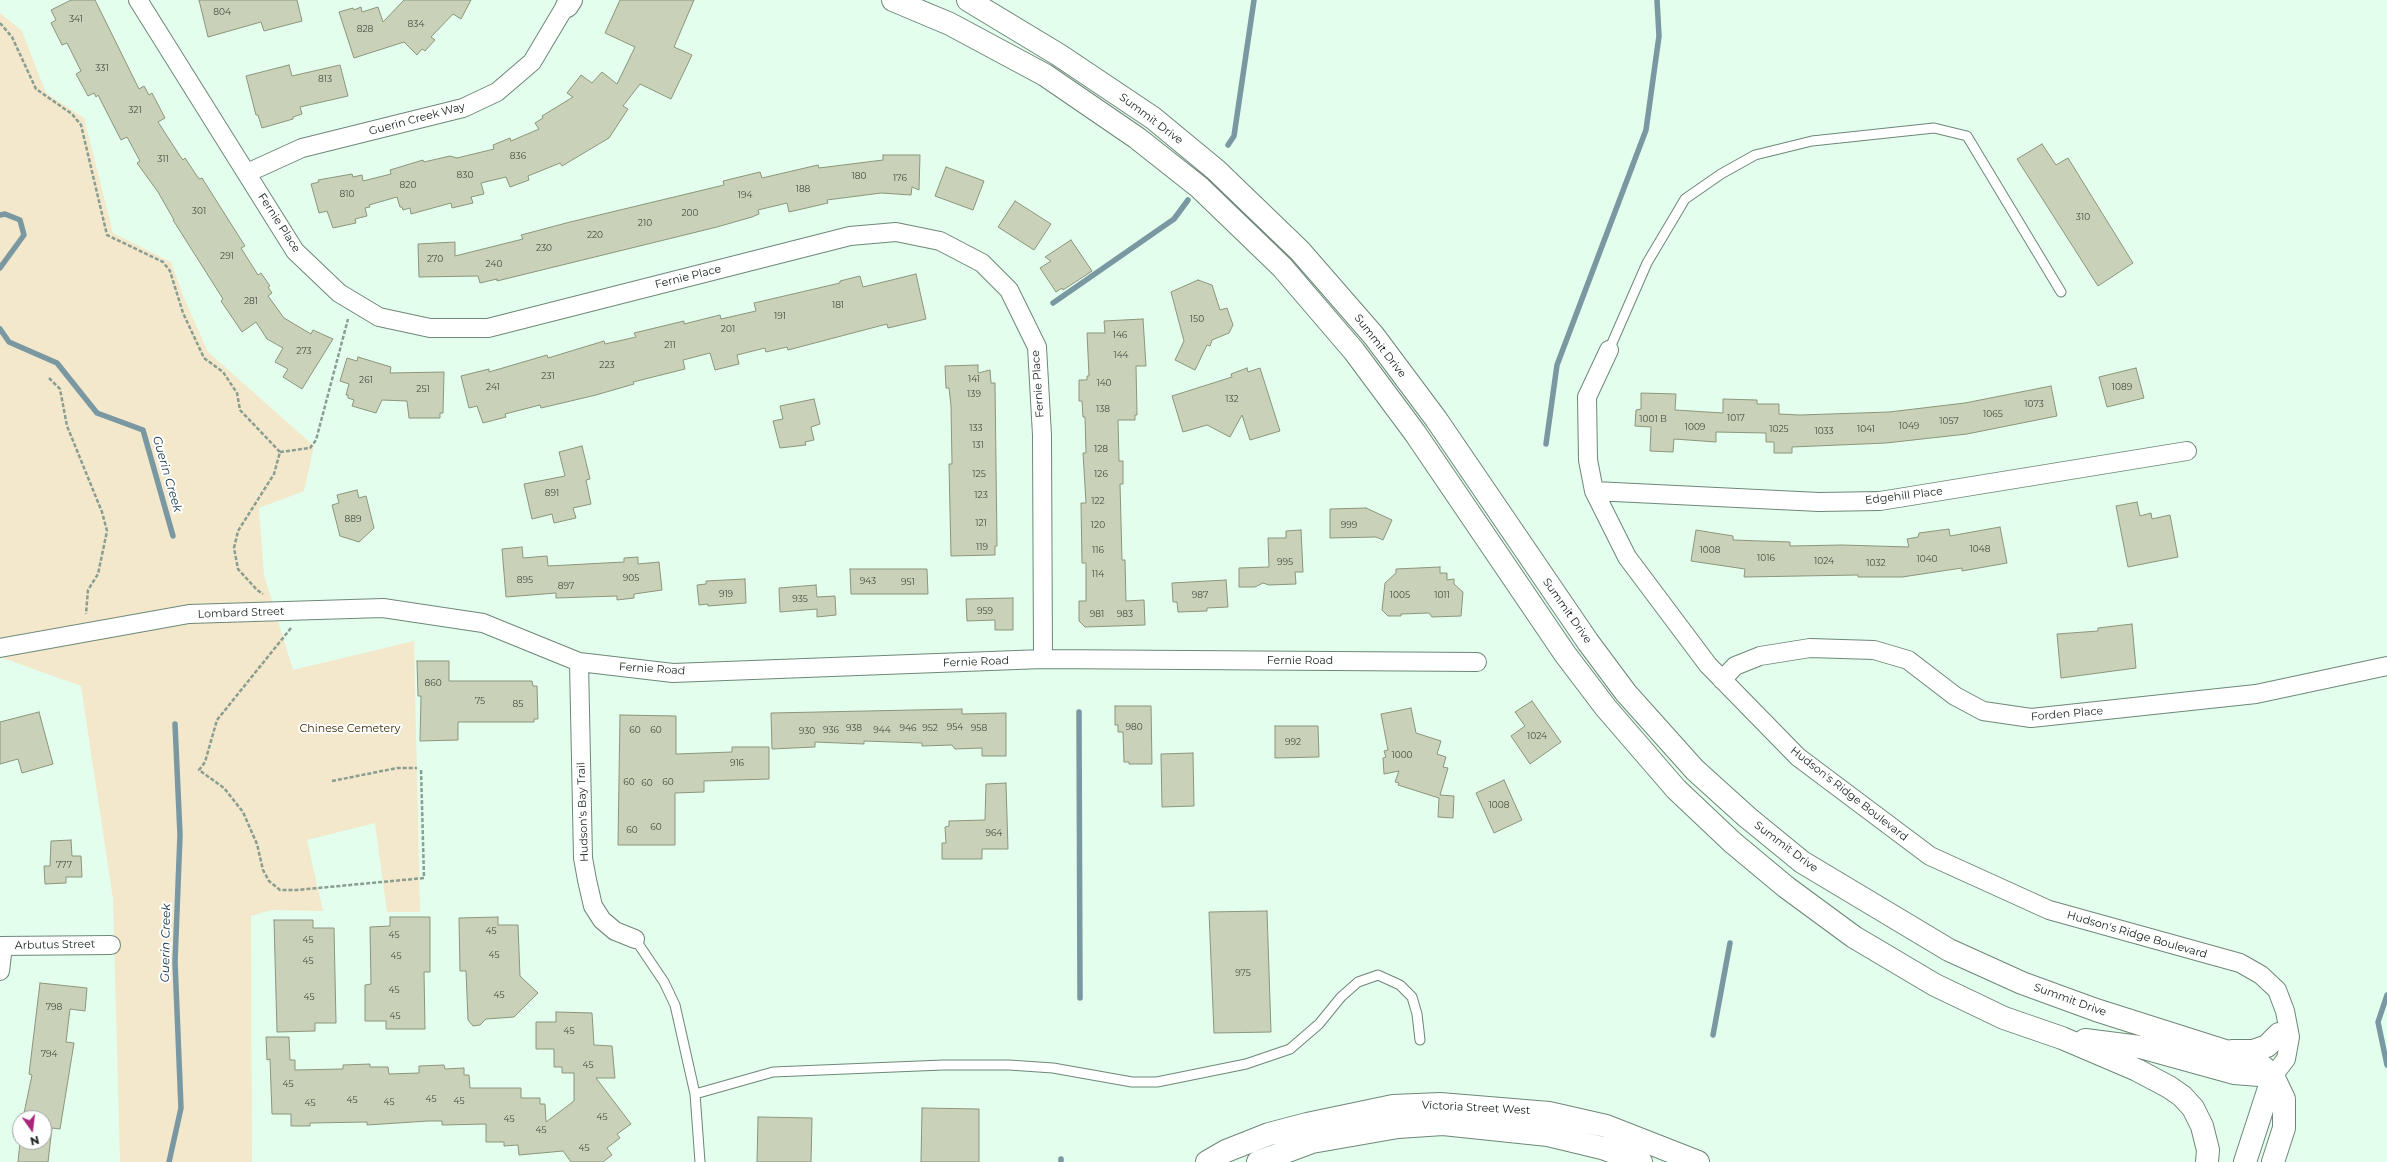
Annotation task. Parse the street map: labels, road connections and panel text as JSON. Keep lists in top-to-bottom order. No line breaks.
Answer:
{"streets":{"main road":["Summit Drive","Victoria Street West"],"street":["Guerin Creek Way","Fernie Place","Edgehill Place","Lombard Street","Fernie Road","Forden Place","Hudson's Ridge Boulevard","Hudson's Bay Trail","Arbutus Street"]},"crossings":[["Guerin Creek Way","Fernie Place"],["Summit Drive","Hudson's Ridge Boulevard"],["Fernie Place","Fernie Road"],["Edgehill Place","Hudson's Ridge Boulevard"],["Lombard Street","Fernie Road"],["Fernie Road","Hudson's Bay Trail"],["Forden Place","Hudson's Ridge Boulevard"]],"water":["Guerin Creek"],"parks":["Chinese Cemetery"],"house_numbers":["804","341","834","828","331","813","321","836","311","830","180","176","820","188","810","194","301","200","310","210","220","230","291","270","240","281","181","191","150","201","146","211","273","144","223","231","141","261","140","241","1089","251","139","132","1073","138","1065","1017","1001 B","1057","1049","1009","133","1025","1041","1033","131","128","125","126","891","123","122","889","121","120","999","119","1048","116","1008","1016","1040","1024","995","1032","114","905","895","943","951","897","919","987","1005","1011","935","959","981","983","860","75","85","954","980","938","946","952","958","60","60","936","944","930","1024","992","1000","916","60","60","60","1008","60","60","964","777","45","45","45","45","45","45","975","45","45","45","798","45","45","794","45","45","45","45","45","45","45","45","45","45","45"],"north":"bottom"}
